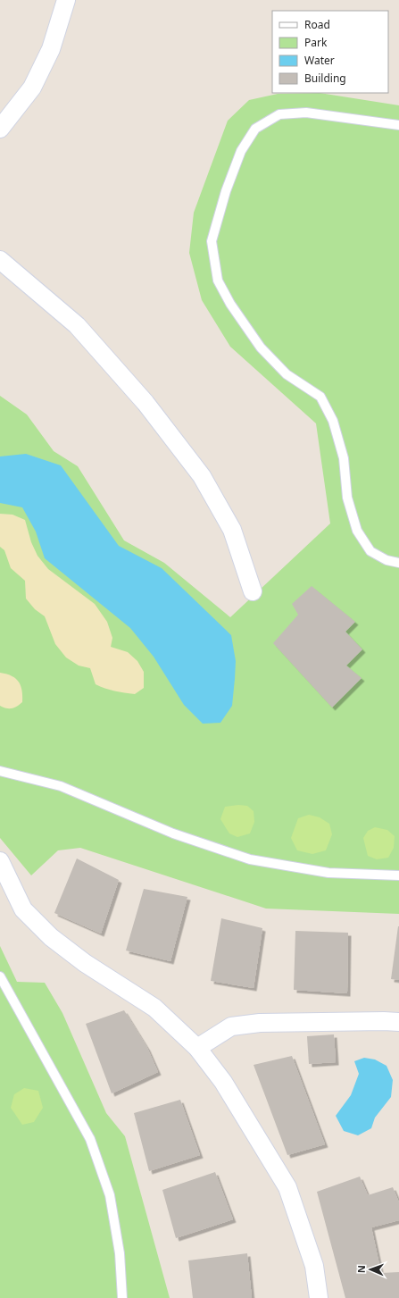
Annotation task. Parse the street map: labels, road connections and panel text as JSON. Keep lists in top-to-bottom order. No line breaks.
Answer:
{"legend":["Road","Park","Water","Building"],"north":"left"}
